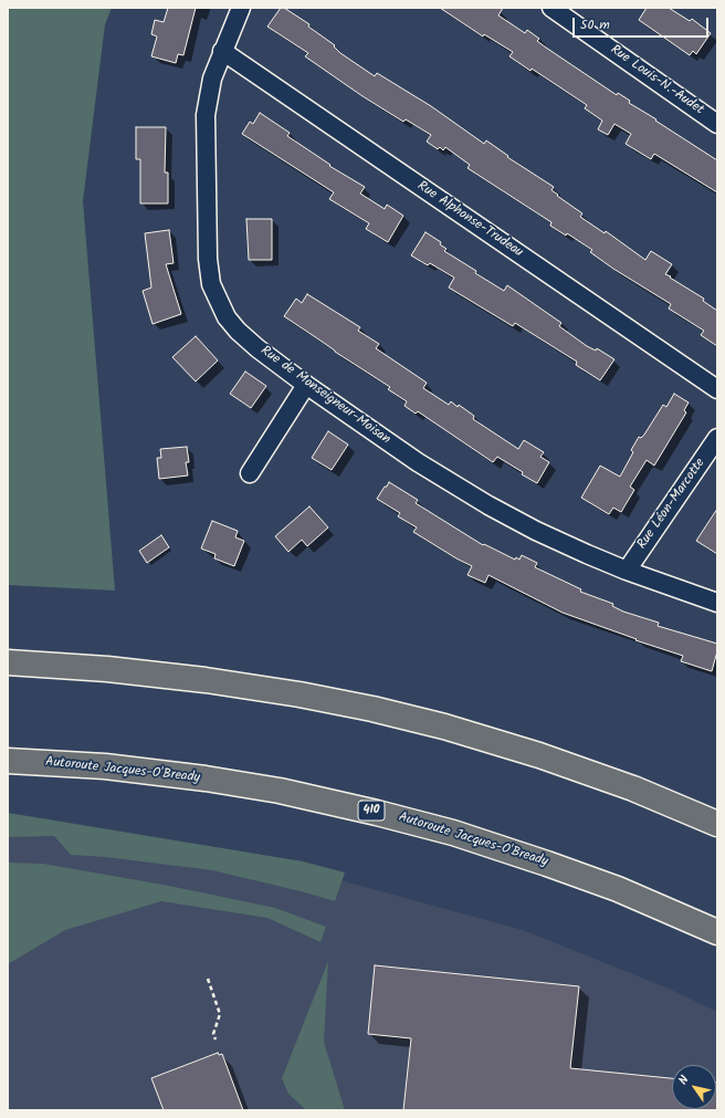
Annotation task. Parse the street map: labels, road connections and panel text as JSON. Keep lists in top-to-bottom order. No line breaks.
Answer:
{"streets":{"highway":["Autoroute Jacques-O'Bready","410"],"street":["Rue Louis-N.-Audet","Rue Alphonse-Trudeau","Rue de Monseigneur-Moisan","Rue Léon-Marcotte"]},"crossings":[["Rue Alphonse-Trudeau","Rue de Monseigneur-Moisan"],["Rue de Monseigneur-Moisan","Rue Léon-Marcotte"]],"scale_bar":"50 m","north":"top left"}
